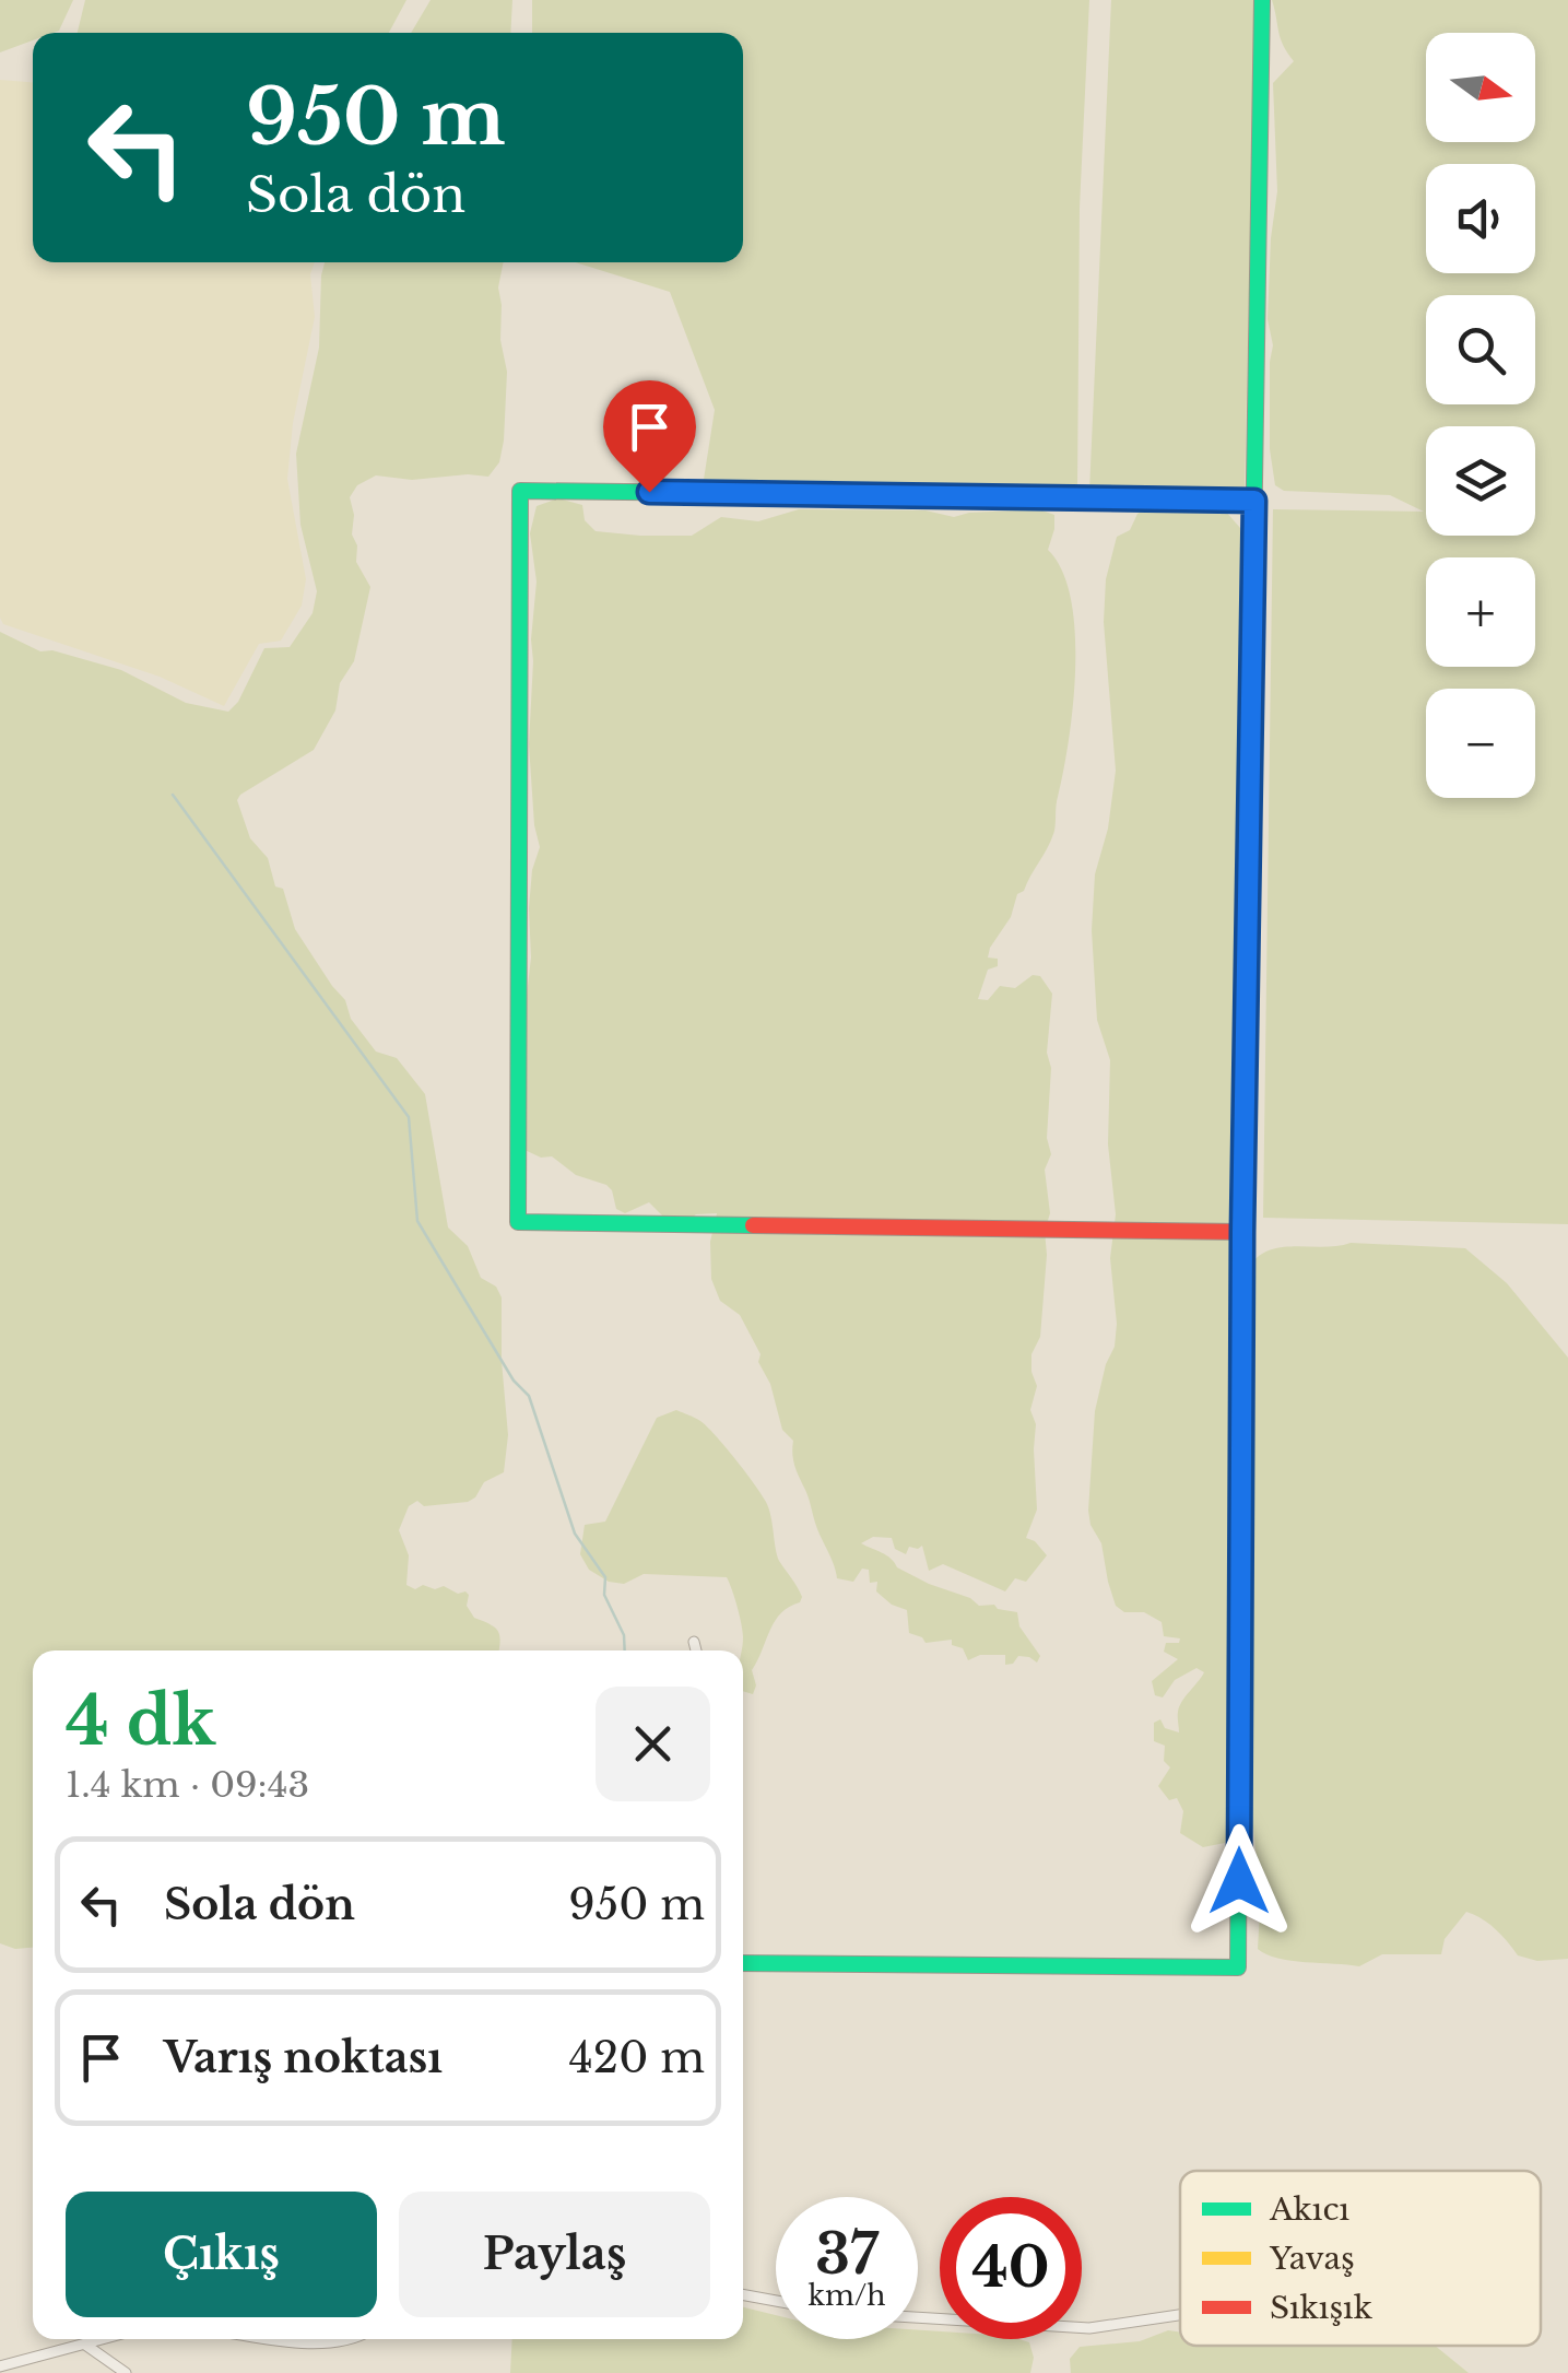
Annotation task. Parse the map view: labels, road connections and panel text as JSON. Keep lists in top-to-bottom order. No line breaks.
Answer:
{"legend":["Akıcı","Yavaş","Sıkışık"],"north":"right","page":{"map_buttons":["+","−"],"turn":["950 m","Sola dön"],"heading":["4 dk","1.4 km · 09:43"],"list":[{"name":"Sola dön","value":"950 m"},{"name":"Varış noktası","value":"420 m"}],"buttons":["Çıkış","Paylaş"],"speed":"37 km/h","limit":"40"}}
